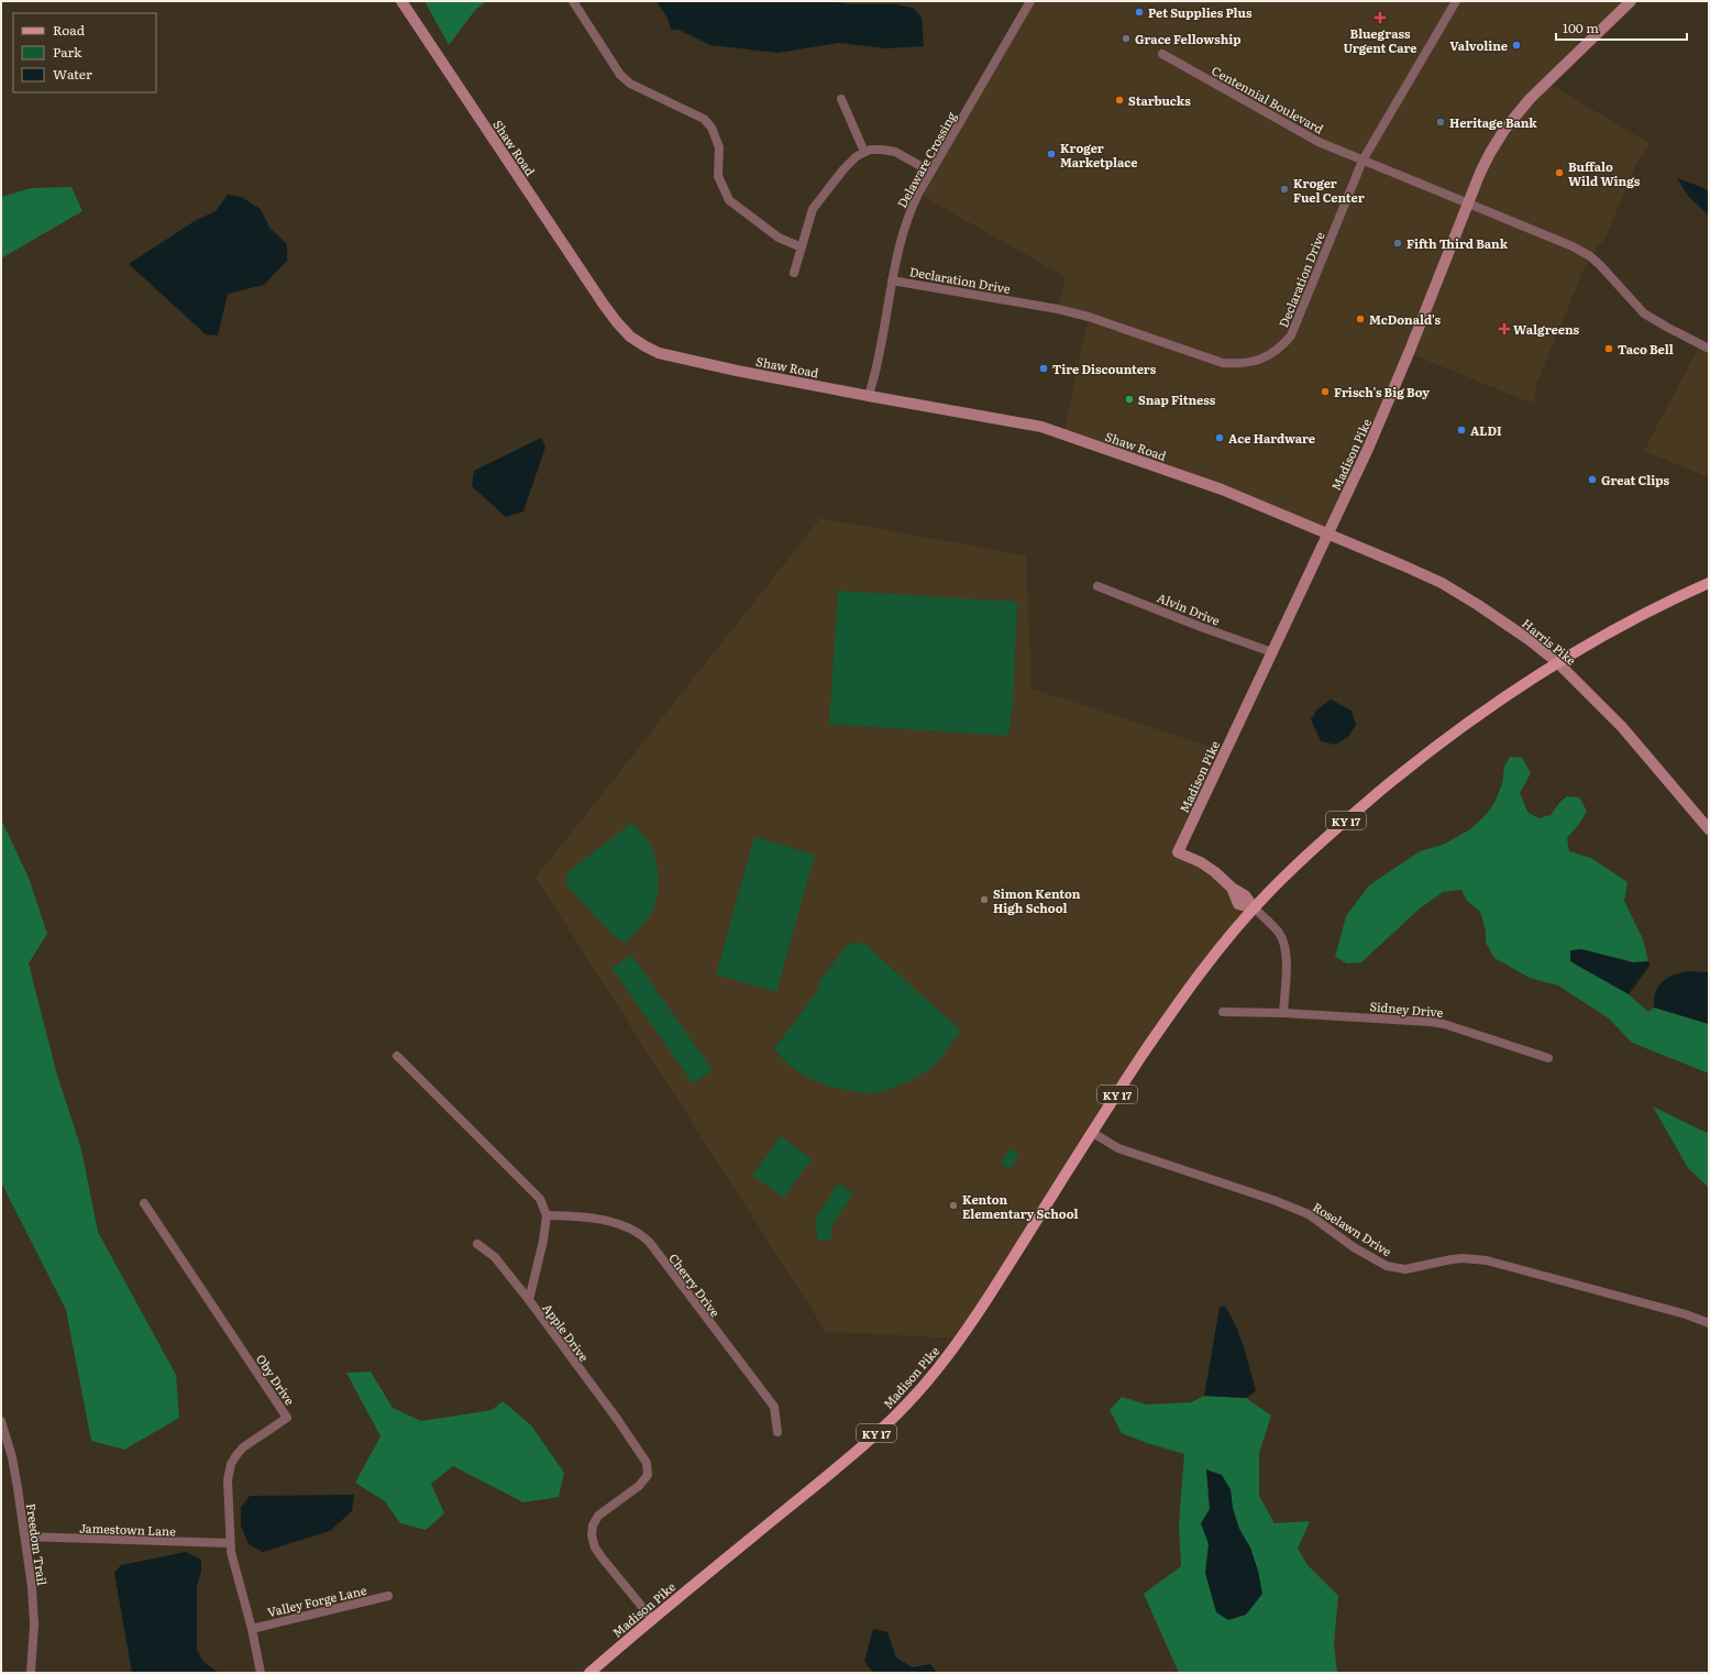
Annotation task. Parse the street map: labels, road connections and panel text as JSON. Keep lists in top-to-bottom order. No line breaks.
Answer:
{"streets":{"main road":["Shaw Road","Madison Pike","Harris Pike","KY 17"],"street":["Centennial Boulevard","Delaware Crossing","Declaration Drive","Alvin Drive","Sidney Drive","Roselawn Drive","Cherry Drive","Apple Drive","Oby Drive","Jamestown Lane","Freedom Trail","Valley Forge Lane"]},"crossings":[["Centennial Boulevard","Declaration Drive"],["Centennial Boulevard","Madison Pike"],["Shaw Road","Delaware Crossing"],["Shaw Road","Madison Pike"],["Shaw Road","Harris Pike"],["Delaware Crossing","Declaration Drive"],["Madison Pike","Alvin Drive"],["Madison Pike","Harris Pike"],["Madison Pike","KY 17"],["Madison Pike","Roselawn Drive"],["Madison Pike","Apple Drive"],["Harris Pike","KY 17"],["KY 17","Roselawn Drive"],["Cherry Drive","Apple Drive"],["Oby Drive","Jamestown Lane"],["Oby Drive","Valley Forge Lane"],["Jamestown Lane","Freedom Trail"]],"places":{"other":["Pet Supplies Plus","Grace Fellowship","Valvoline","Starbucks","Heritage Bank","Kroger Marketplace","Buffalo Wild Wings","Kroger Fuel Center","Fifth Third Bank","McDonald's","Taco Bell","Tire Discounters","Frisch's Big Boy","Snap Fitness","ALDI","Ace Hardware","Great Clips","Simon Kenton High School","Kenton Elementary School"],"health":["Bluegrass Urgent Care","Walgreens"]},"legend":["Road","Park","Water"],"scale_bar":"100 m"}
